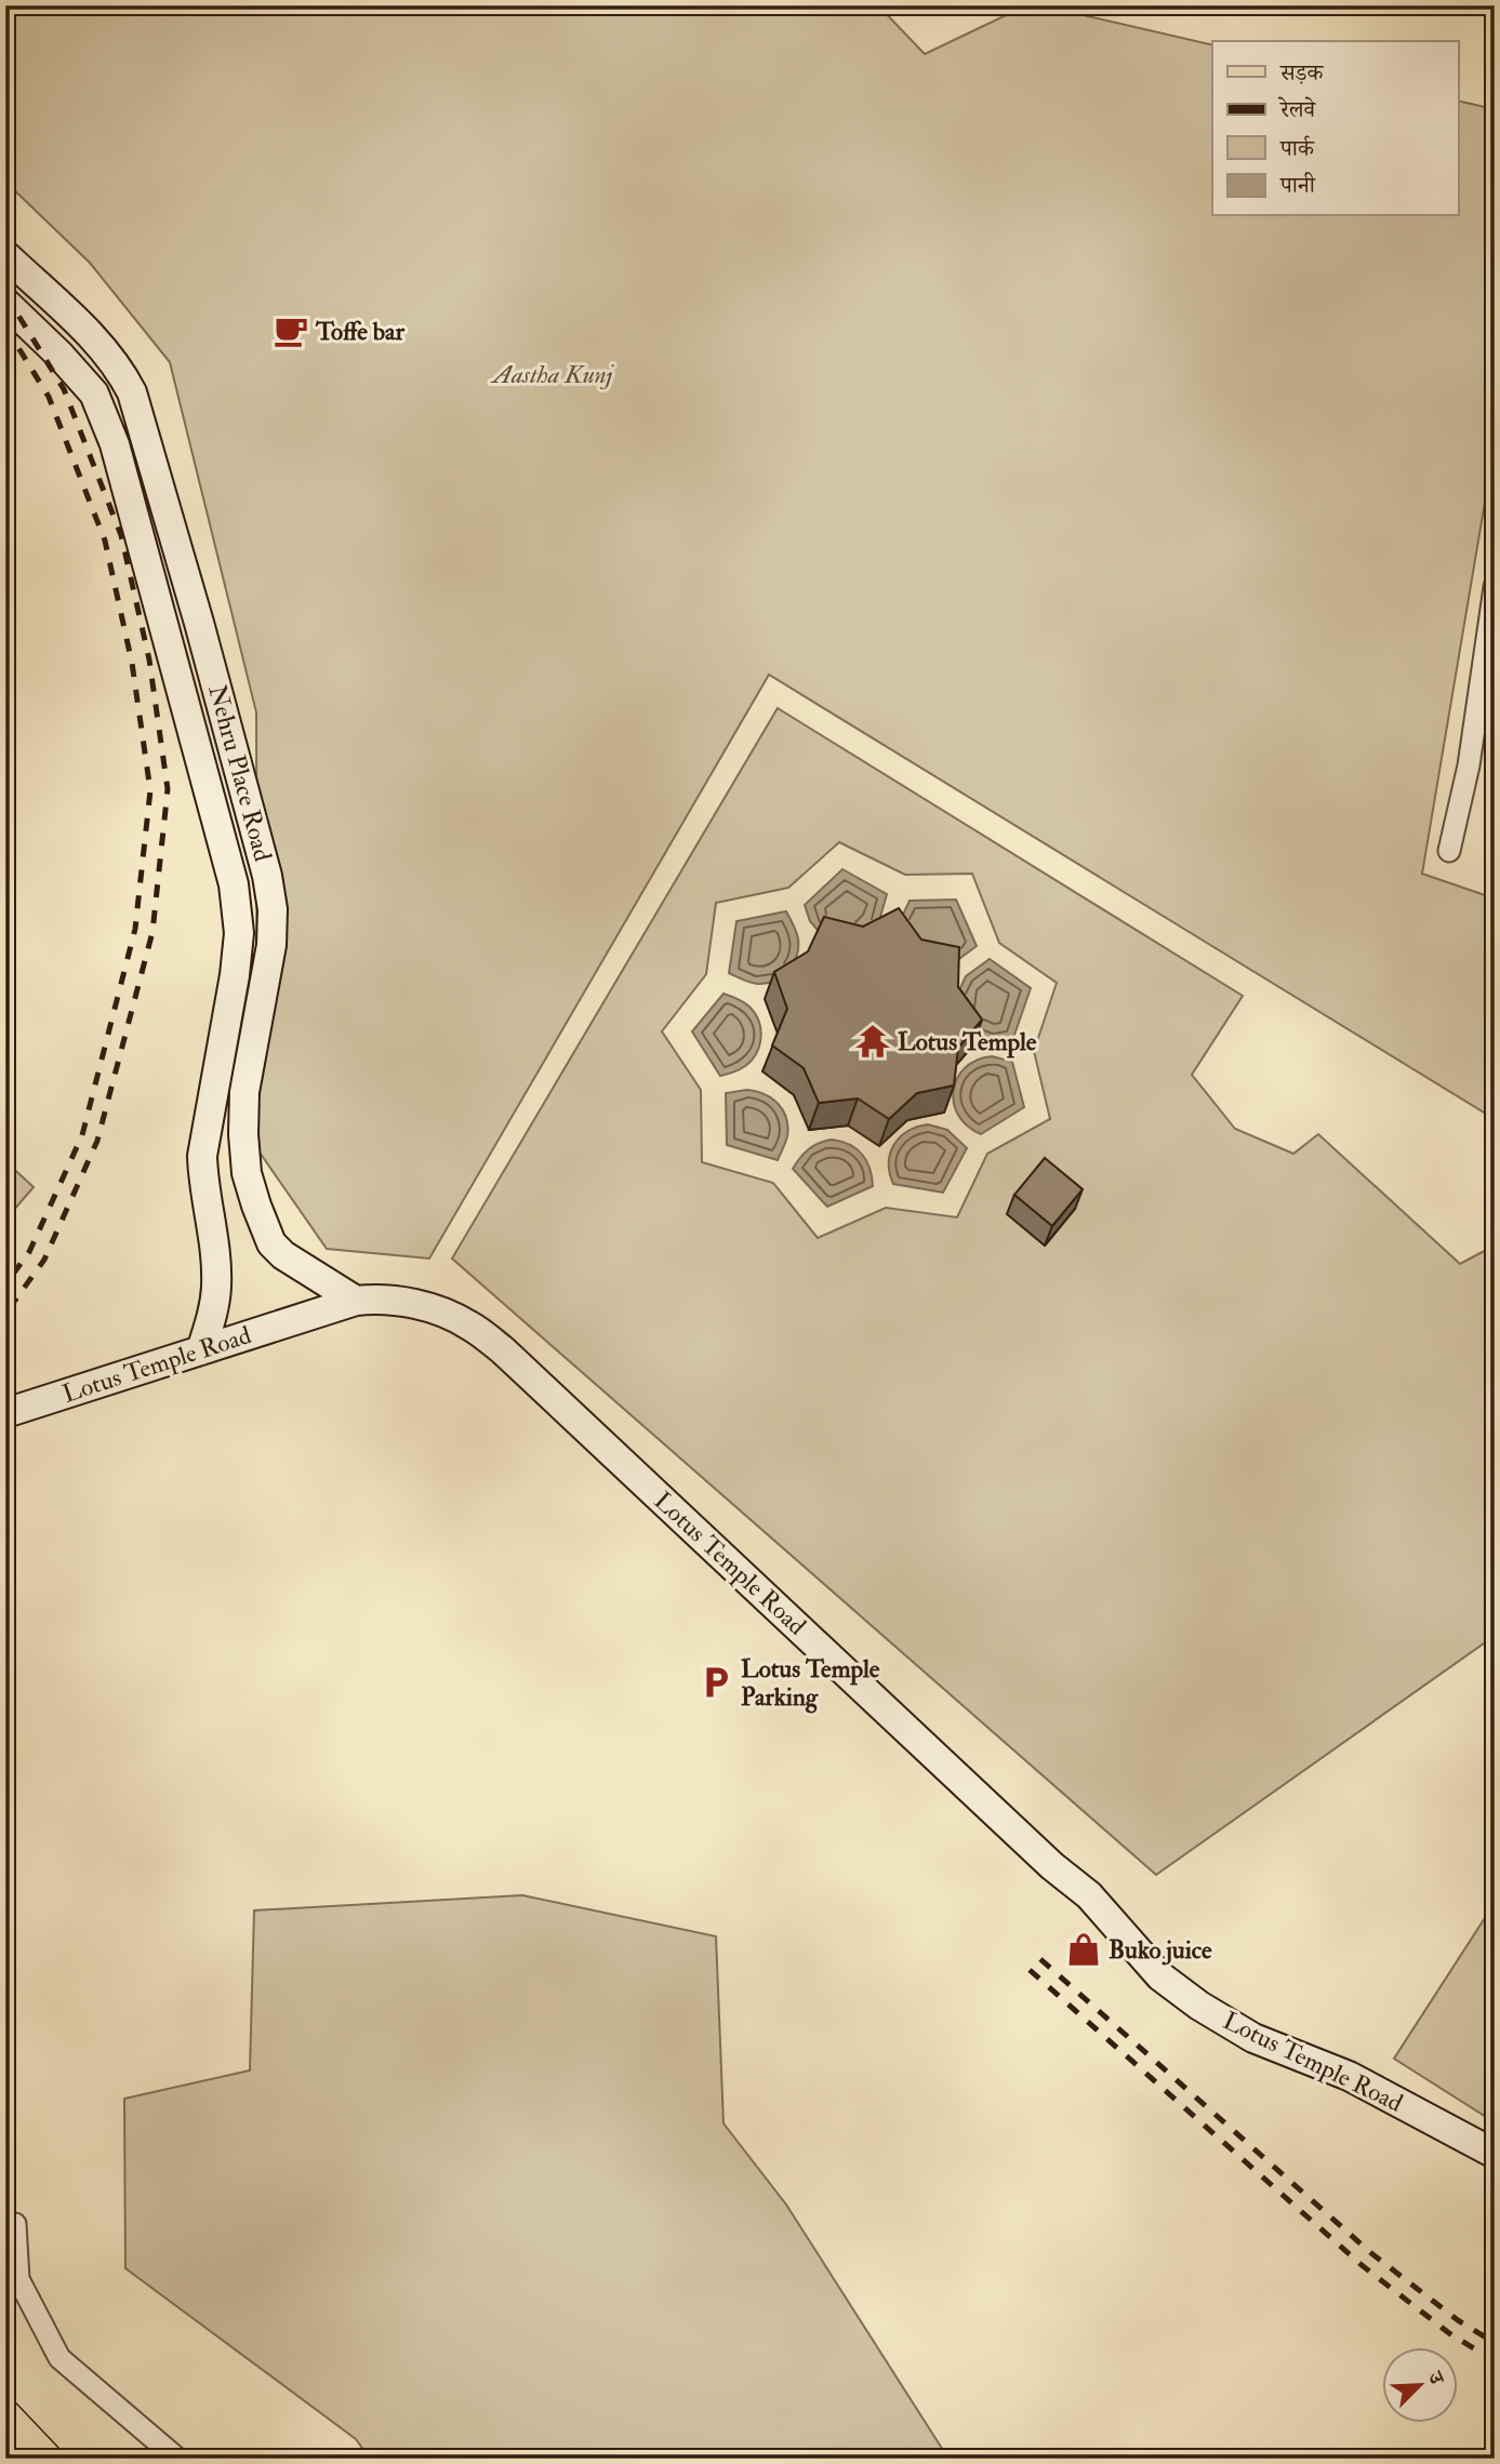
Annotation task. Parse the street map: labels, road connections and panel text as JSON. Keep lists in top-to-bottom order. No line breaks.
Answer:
{"streets":{"street":["Nehru Place Road","Lotus Temple Road"]},"crossings":[["Nehru Place Road","Lotus Temple Road"]],"parks":["Aastha Kunj"],"places":{"cafe":["Toffe bar"],"temple":["Lotus Temple"],"parking":["Lotus Temple Parking"],"shop":["Buko juice"]},"legend":["सड़क","रेलवे","पार्क","पानी"],"north":"top right"}
